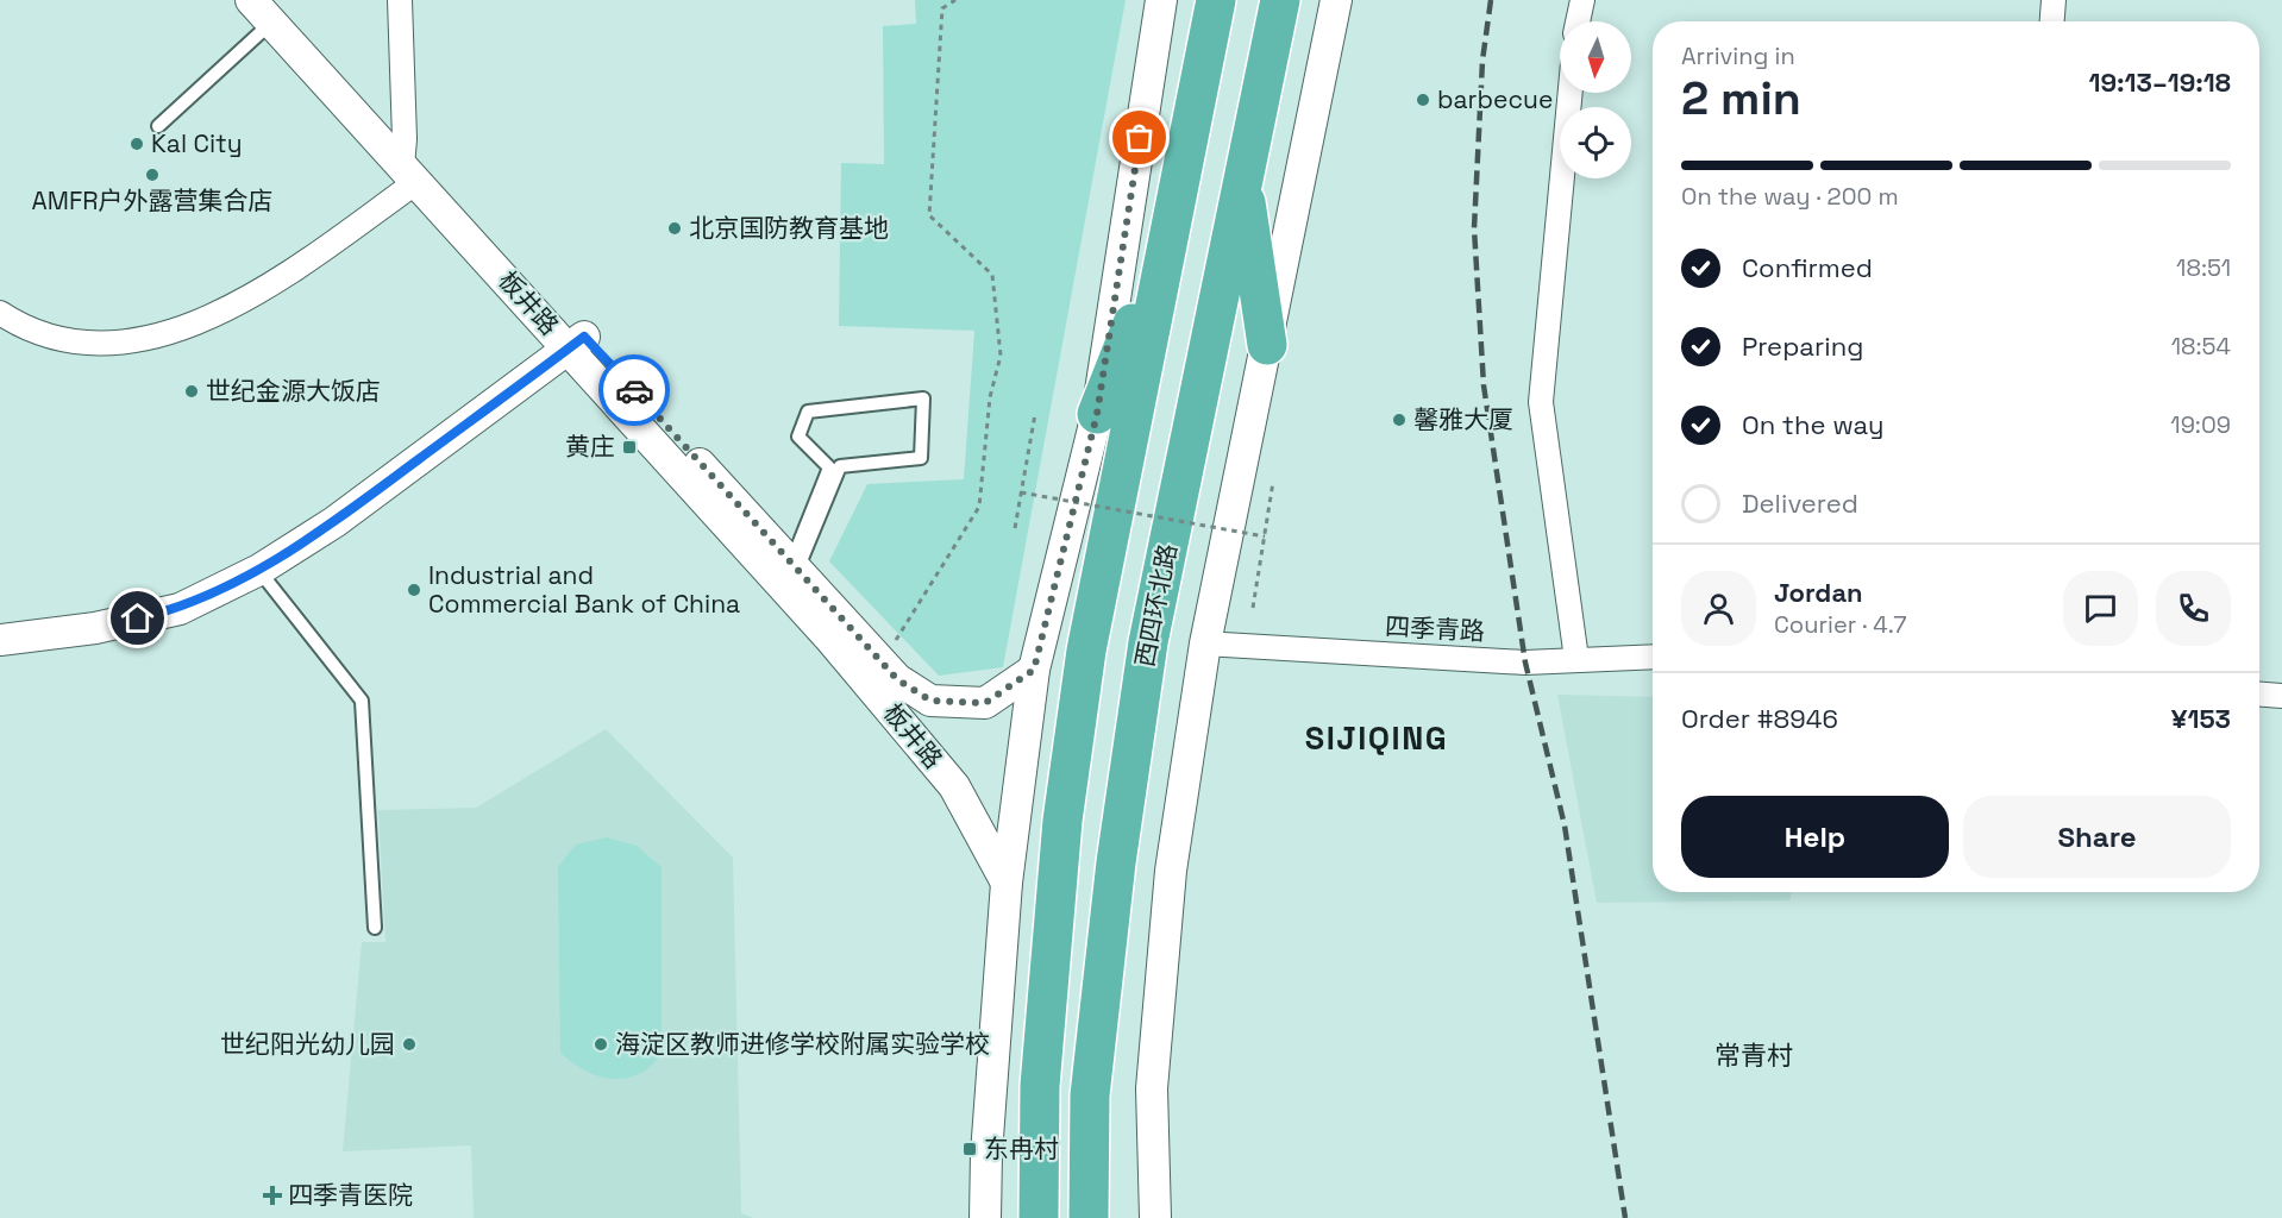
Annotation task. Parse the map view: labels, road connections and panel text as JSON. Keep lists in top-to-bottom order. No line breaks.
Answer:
{"streets":{"highway":["西四环北路"],"street":["板井路","四季青路"]},"districts":["SIJIQING","常青村"],"places":{"other":["barbecue","Kal City","AMFR户外露营集合店","北京国防教育基地","世纪金源大饭店","馨雅大厦","Industrial and Commercial Bank of China","世纪阳光幼儿园","海淀区教师进修学校附属实验学校"],"transit":["黄庄","东冉村"],"health":["四季青医院"]},"north":"bottom","page":{"heading":["2 min","Arriving in","19:13–19:18"],"panel":["Jordan","Courier · 4.7","Order #8946","¥153"],"bar":"On the way · 200 m","list":[["Confirmed","18:51"],["Preparing","18:54"],["On the way","19:09"],"Delivered"],"buttons":["Help","Share"]}}
